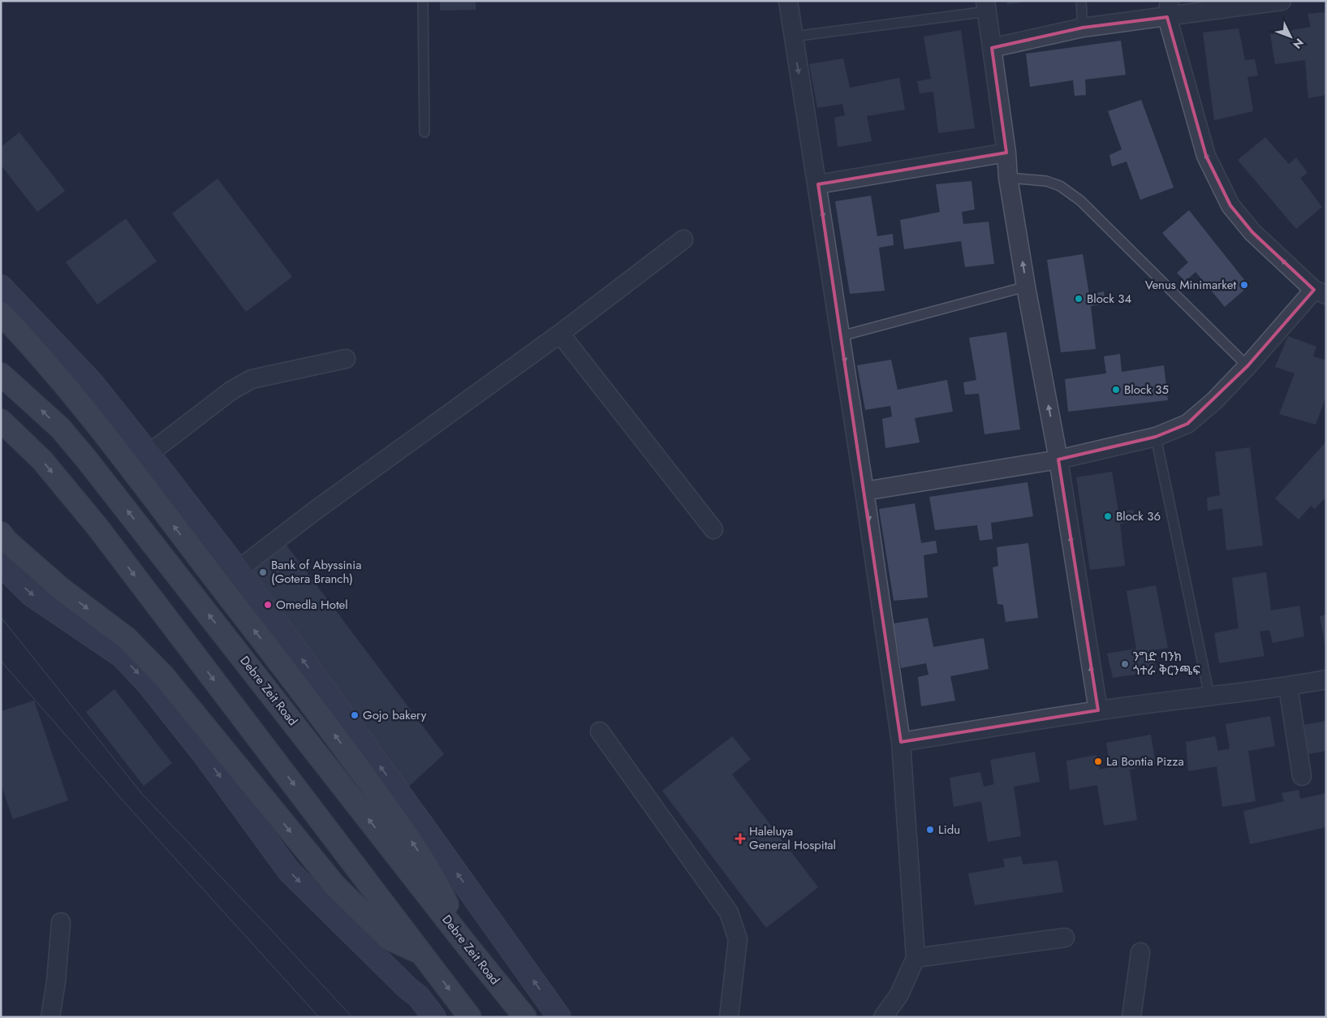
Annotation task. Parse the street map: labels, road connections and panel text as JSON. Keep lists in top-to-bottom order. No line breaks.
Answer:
{"streets":{"main road":["Debre Zeit Road"]},"places":{"other":["Venus Minimarket","Block 34","Block 35","Block 36","Bank of Abyssinia (Gotera Branch)","Omedla Hotel","ንግድ ባንክ ጎተራ ቅርንጫፍ","Gojo bakery","La Bontia Pizza","Lidu"],"health":["Haleluya General Hospital"]},"north":"bottom right"}
